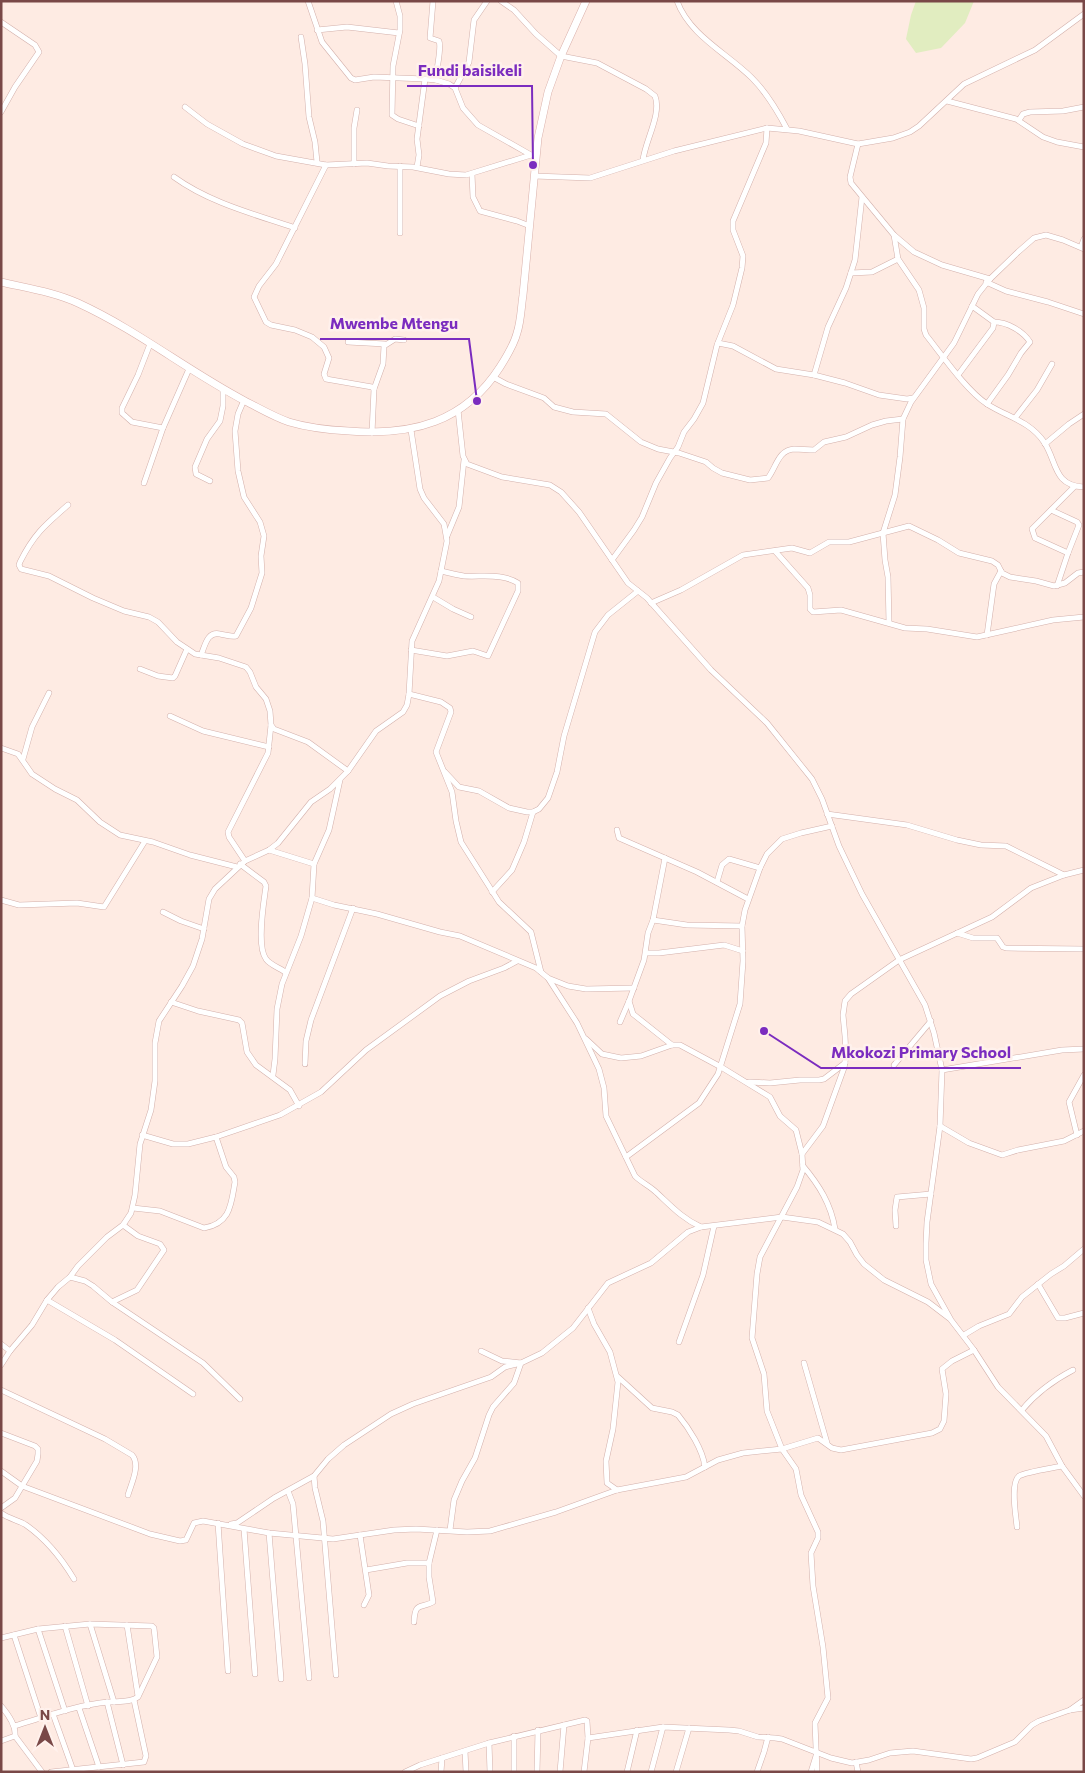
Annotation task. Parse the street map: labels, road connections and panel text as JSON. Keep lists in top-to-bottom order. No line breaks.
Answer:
{"places":["Fundi baisikeli","Mwembe Mtengu","Mkokozi Primary School"],"north":"top"}
